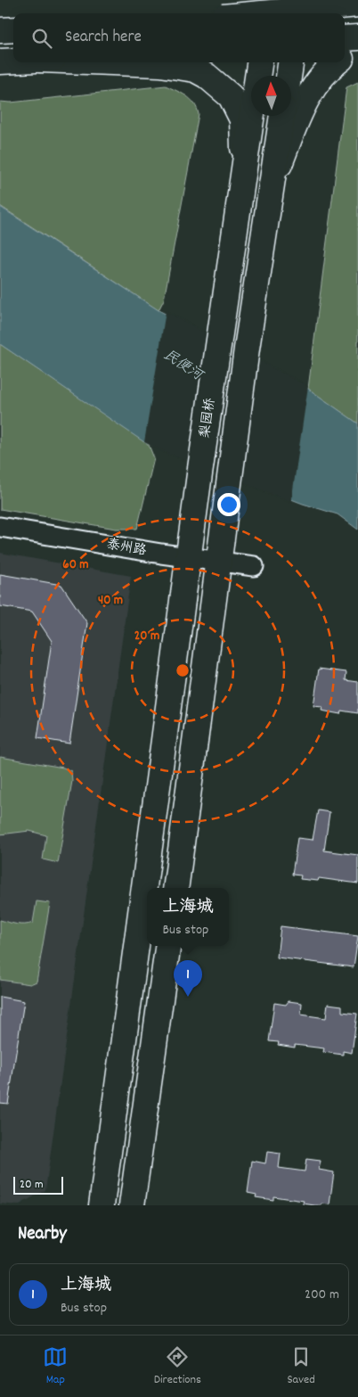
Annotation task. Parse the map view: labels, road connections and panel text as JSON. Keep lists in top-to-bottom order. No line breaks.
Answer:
{"streets":{"main road":["梨园桥"],"street":["泰州路"]},"crossings":[["梨园桥","泰州路"]],"water":["民便河"],"scale_bar":"20 m","north":"top","page":{"search":"Search here","popup":["上海城","Bus stop"],"pins":"1","scale":"20 m","heading":"Nearby","list":[{"mark":"1","name":"上海城","note":"Bus stop","value":"200 m"}],"nav":["Map","Directions","Saved"]},"rings":["60 m","40 m","20 m"]}
